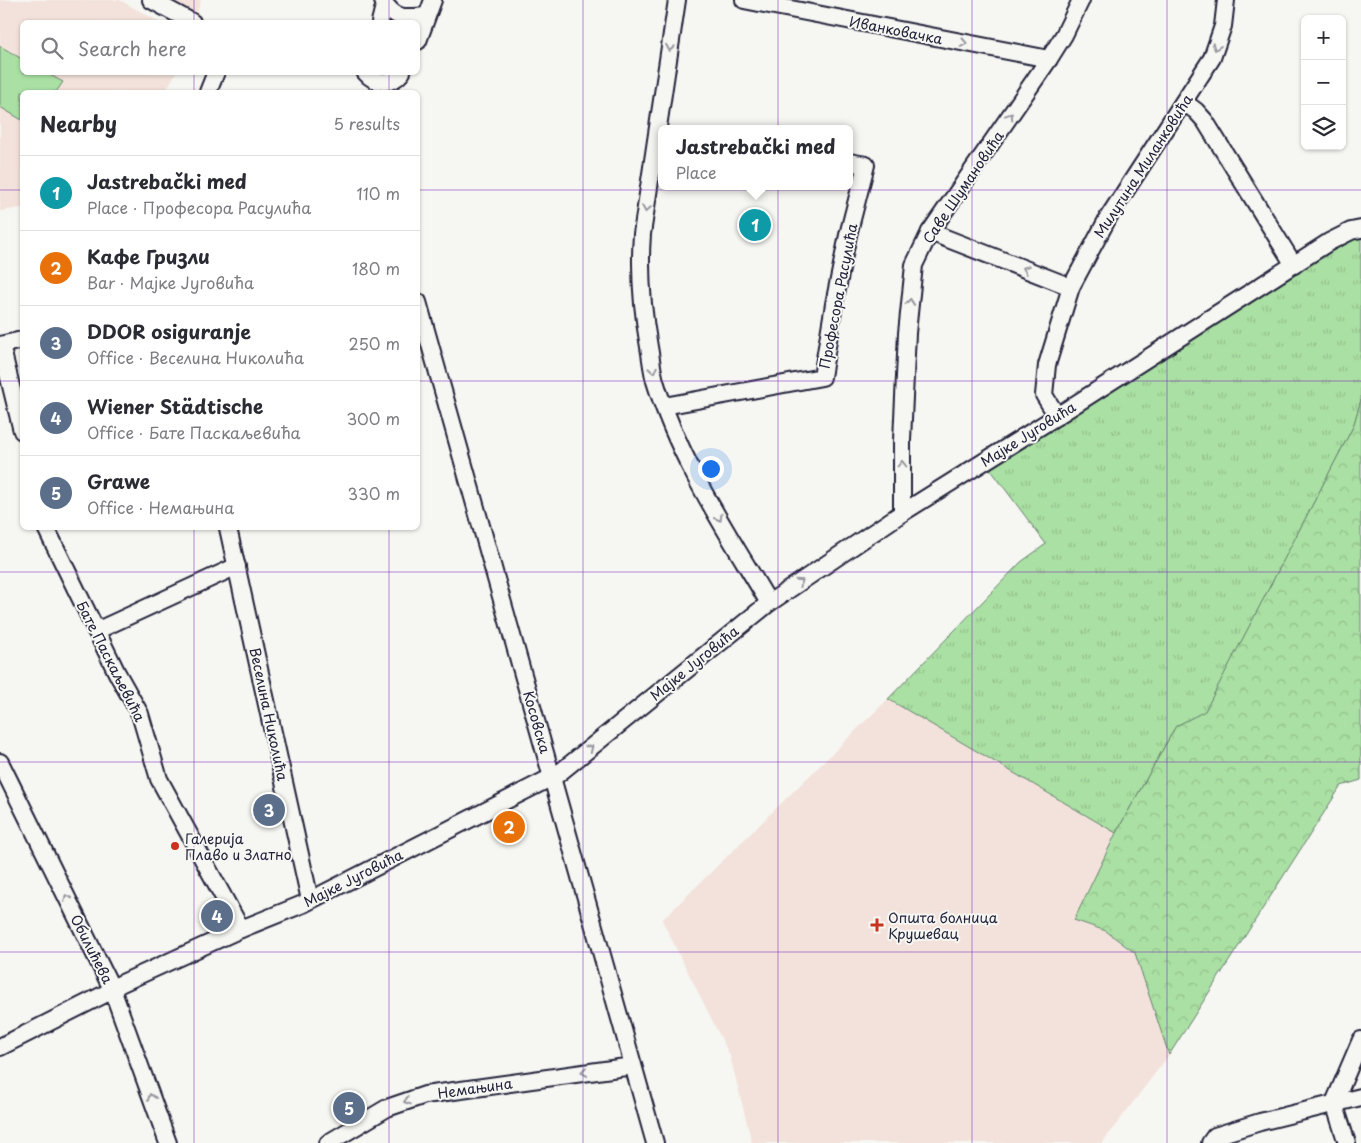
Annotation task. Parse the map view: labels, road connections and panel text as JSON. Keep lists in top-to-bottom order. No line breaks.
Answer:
{"streets":{"street":["Иванковачка","Милутина Миланковића","Саве Шумановића","Професора Расулића","Мајке Југовића","Бате Паскаљевића","Веселина Николића","Косовска","Обилићева","Немањина"]},"crossings":[["Иванковачка","Саве Шумановића"],["Милутина Миланковића","Мајке Југовића"],["Саве Шумановића","Мајке Југовића"],["Мајке Југовића","Бате Паскаљевића"],["Мајке Југовића","Веселина Николића"],["Мајке Југовића","Косовска"],["Мајке Југовића","Обилићева"],["Косовска","Немањина"]],"one_way":["Иванковачка","Саве Шумановића","Обилићева","Немањина"],"places":{"other":["Галерија Плаво и Златно"],"health":["Општа болница Крушевац"]},"page":{"map_buttons":["+","−"],"search":"Search here","heading":["Nearby","5 results"],"popup":["Jastrebački med","Place"],"list":[{"mark":"1","name":"Jastrebački med","note":"Place · Професора Расулића","value":"110 m"},{"mark":"2","name":"Кафе Гризли","note":"Bar · Мајке Југовића","value":"180 m"},{"mark":"3","name":"DDOR osiguranje","note":"Office · Веселина Николића","value":"250 m"},{"mark":"4","name":"Wiener Städtische","note":"Office · Бате Паскаљевића","value":"300 m"},{"mark":"5","name":"Grawe","note":"Office · Немањина","value":"330 m"}],"pins":["1","3","2","4","5"]}}
